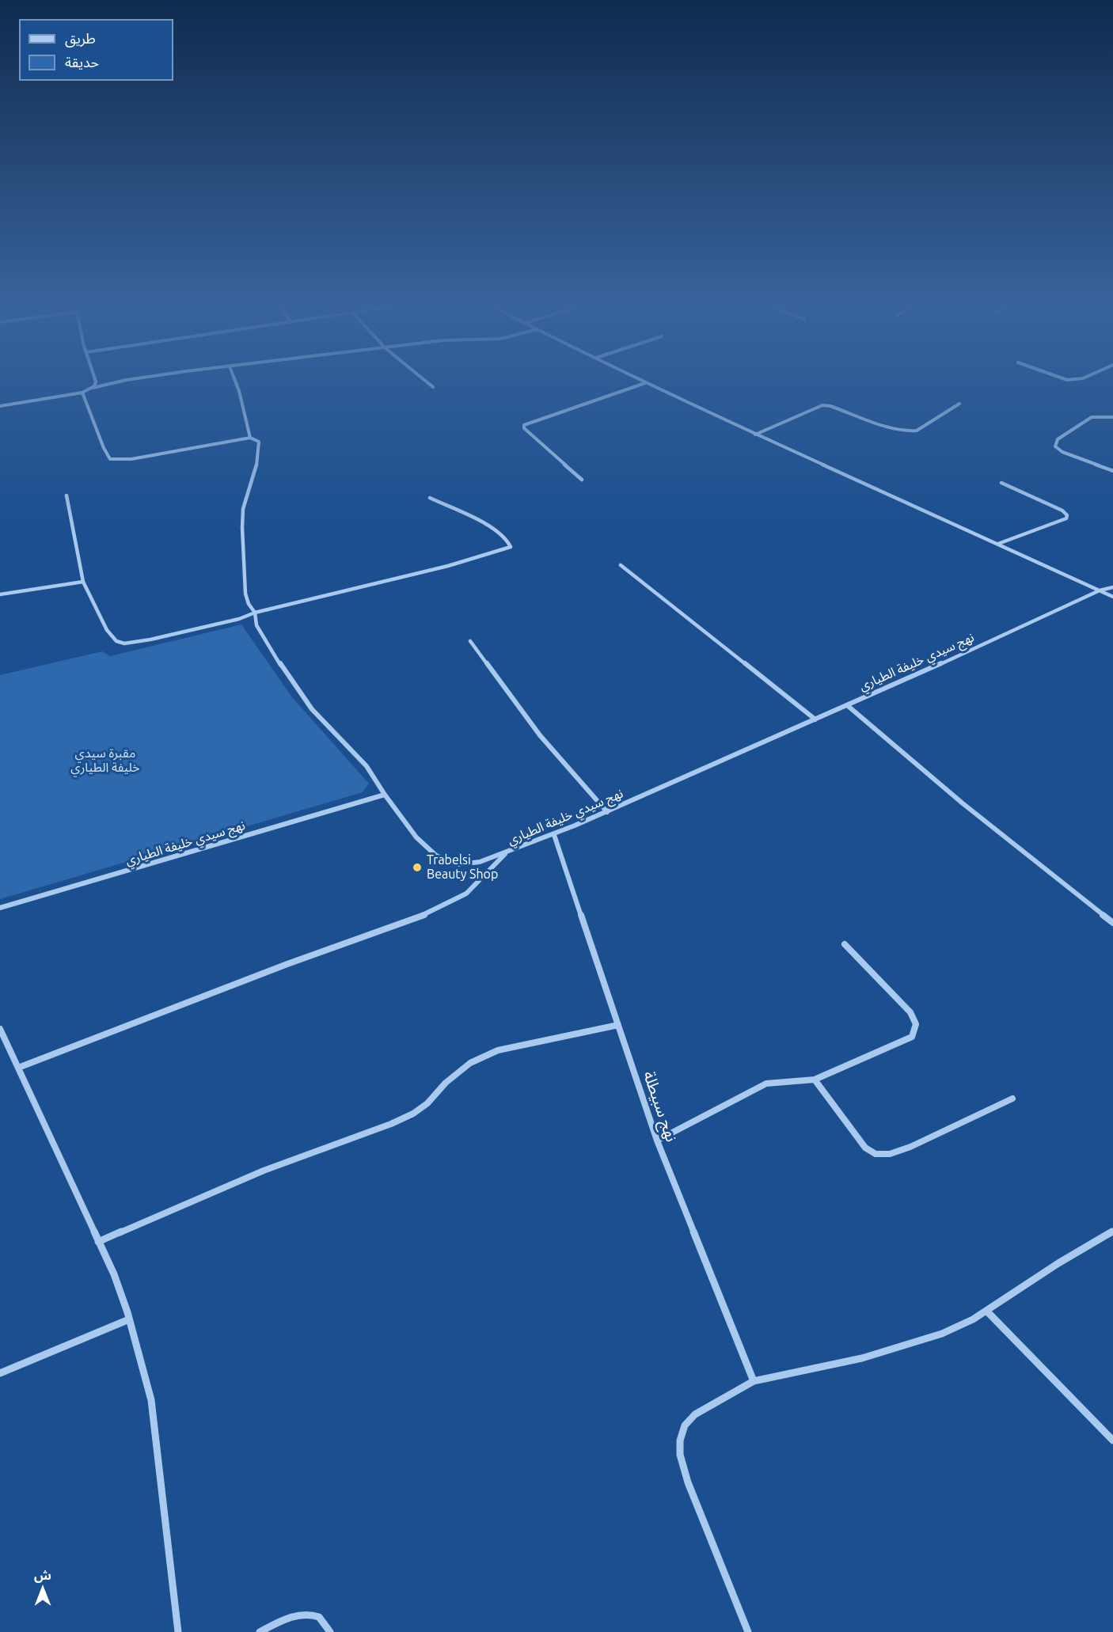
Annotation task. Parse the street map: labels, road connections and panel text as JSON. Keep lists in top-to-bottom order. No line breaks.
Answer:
{"streets":{"street":["نهج سيدي خليفة الطياري","نهج سبيطلة"]},"crossings":[["نهج سيدي خليفة الطياري","نهج سبيطلة"]],"parks":["مقبرة سيدي خليفة الطياري"],"places":["Trabelsi Beauty Shop"],"legend":["طريق","حديقة"],"north":"top"}
